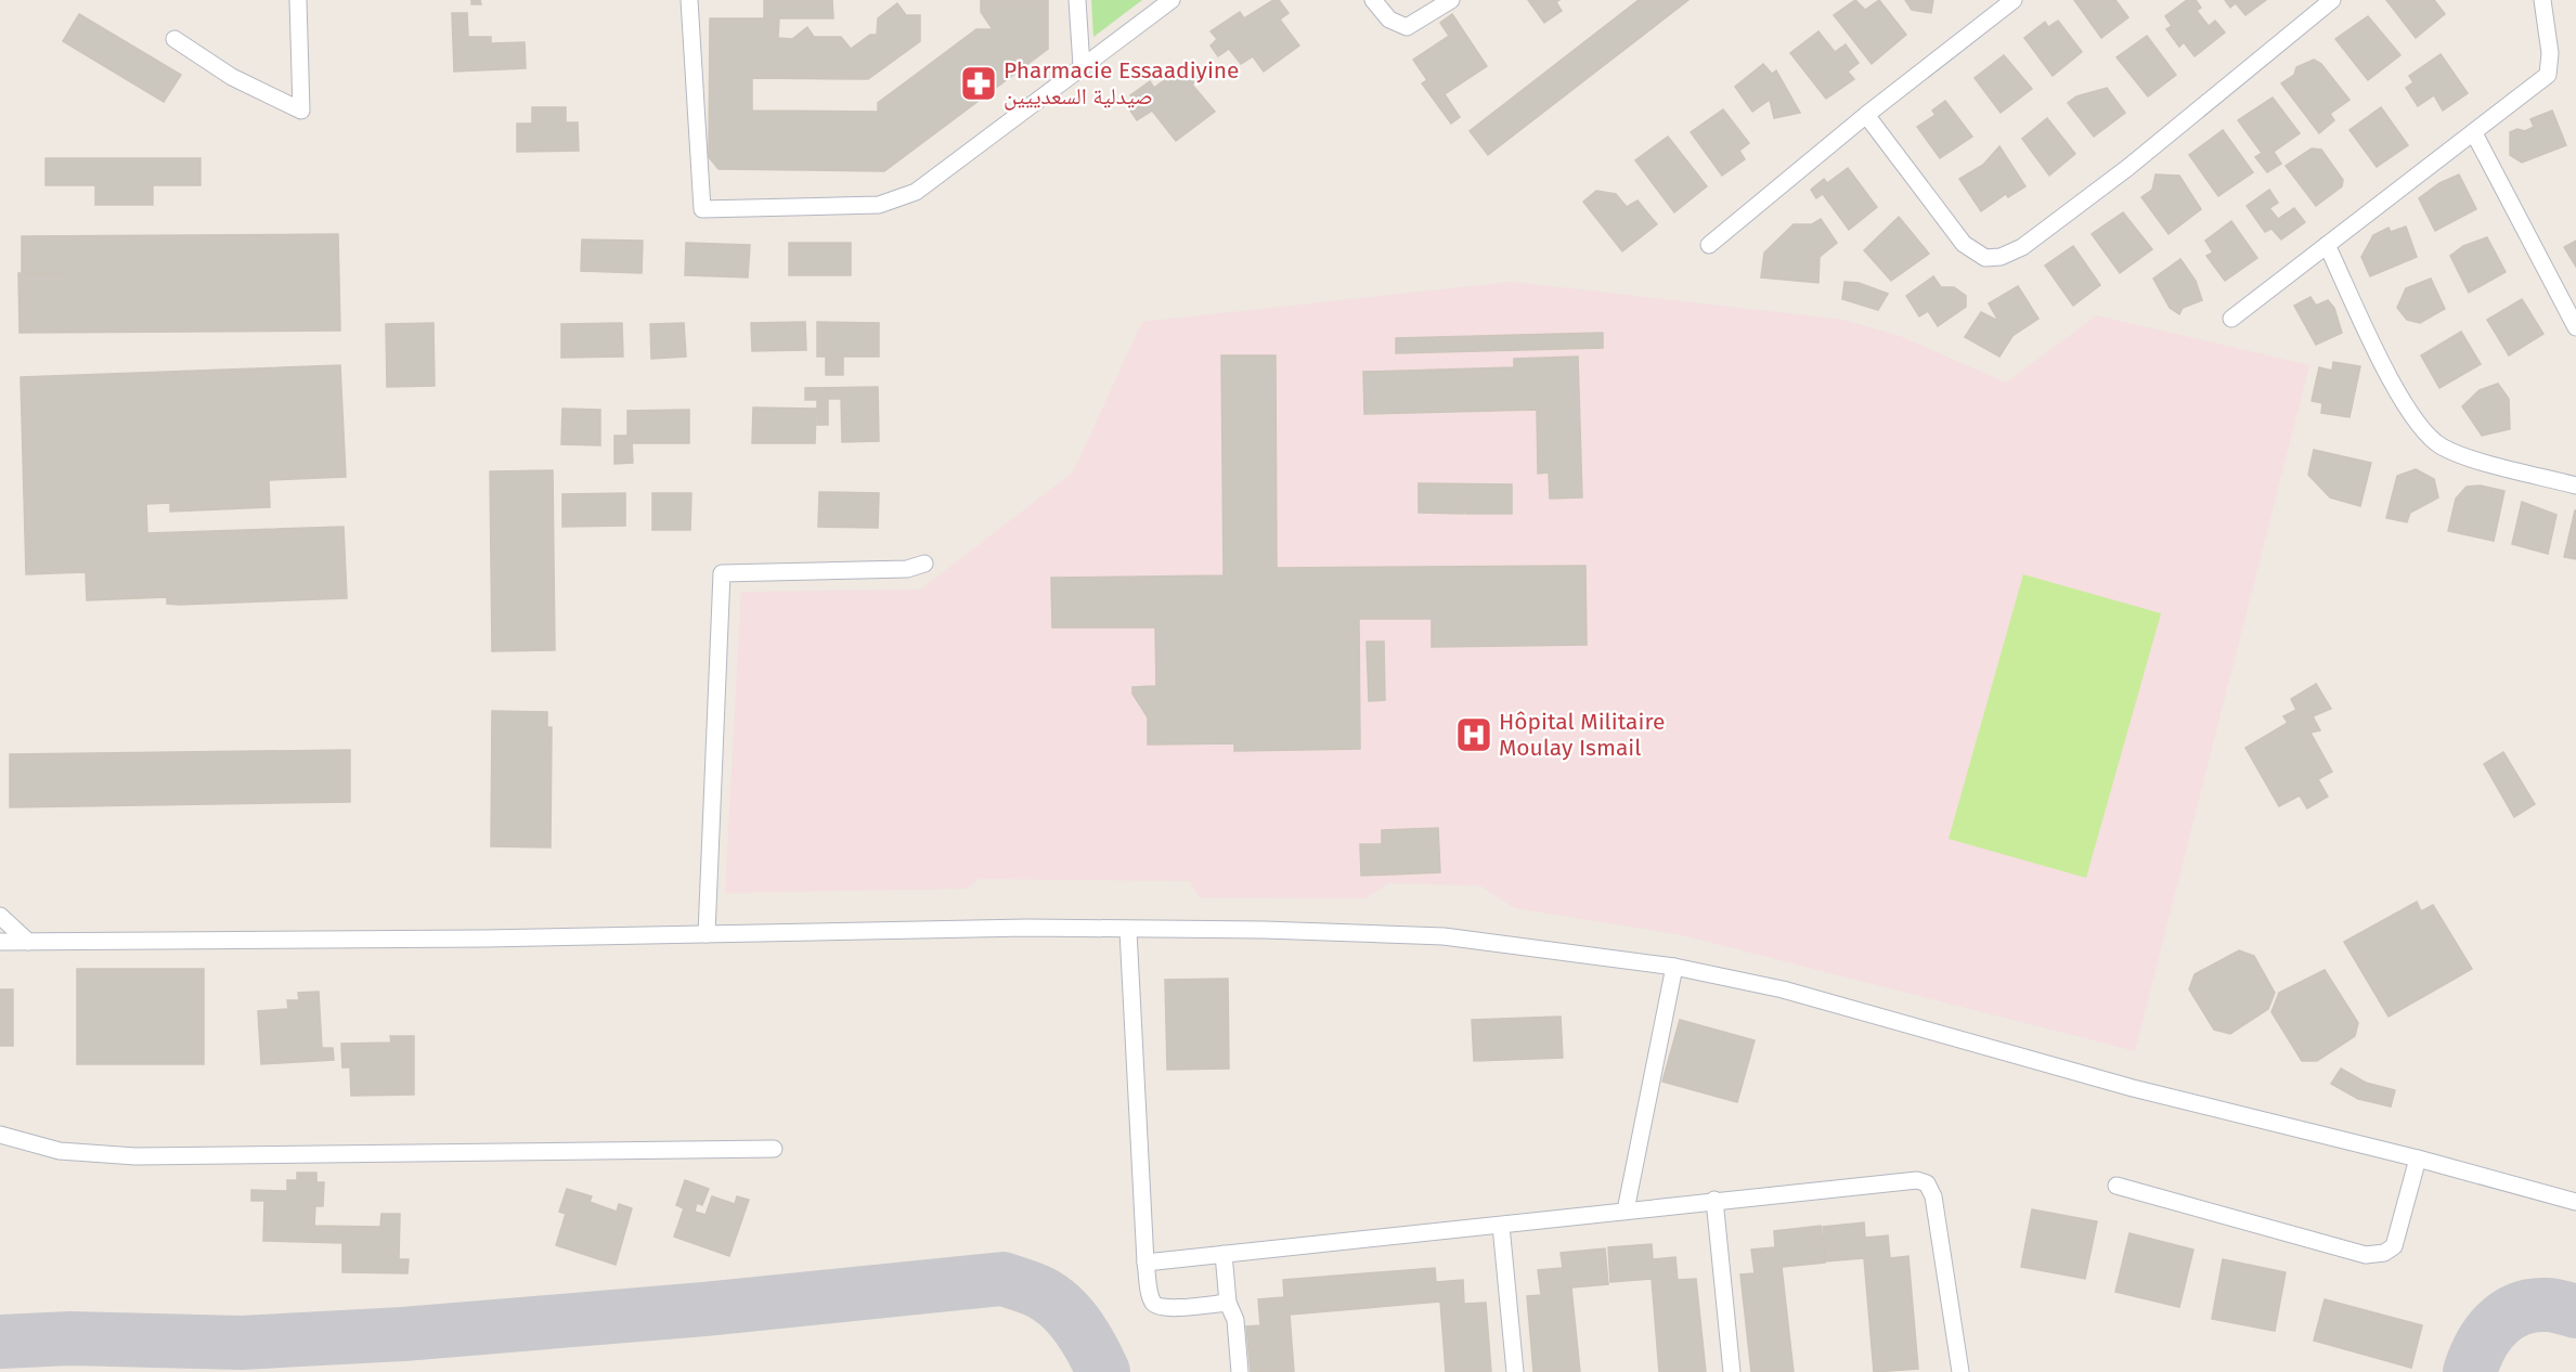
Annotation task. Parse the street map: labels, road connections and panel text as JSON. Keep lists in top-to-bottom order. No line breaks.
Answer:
{"places":{"pharmacy":["Pharmacie Essaadiyine صيدلية السعدييين"],"hospital":["Hôpital Militaire Moulay Ismail"]}}
